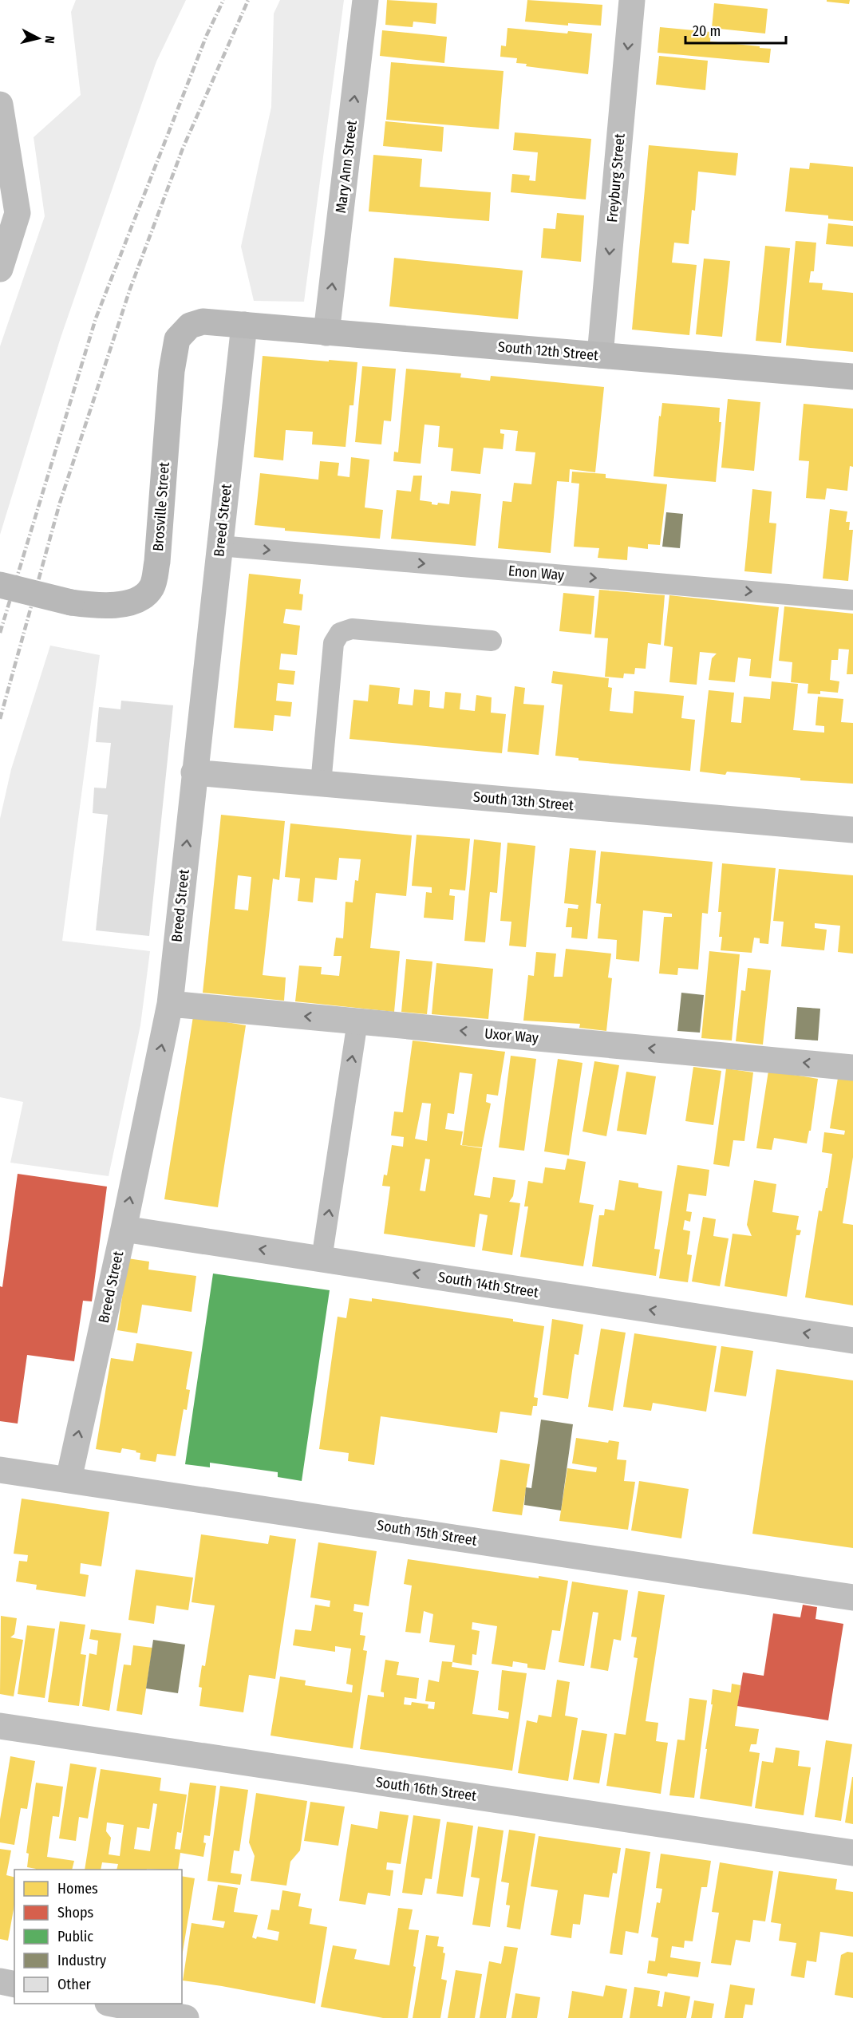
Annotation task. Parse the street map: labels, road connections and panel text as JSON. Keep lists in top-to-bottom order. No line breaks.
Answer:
{"streets":{"street":["Mary Ann Street","Freyburg Street","South 12th Street","Brosville Street","Breed Street","South 13th Street","Uxor Way","South 14th Street","South 15th Street","South 16th Street"],"lane":["Enon Way"]},"crossings":[["Mary Ann Street","South 12th Street"],["Freyburg Street","South 12th Street"],["South 12th Street","Brosville Street"],["South 12th Street","Breed Street"],["Brosville Street","Breed Street"],["Breed Street","Enon Way"],["Breed Street","South 13th Street"],["Breed Street","Uxor Way"],["Breed Street","South 14th Street"],["Breed Street","South 15th Street"]],"one_way":["Mary Ann Street","Freyburg Street","Breed Street","Enon Way","Uxor Way","South 14th Street"],"legend":["Homes","Shops","Public","Industry","Other"],"scale_bar":"20 m","north":"right"}
